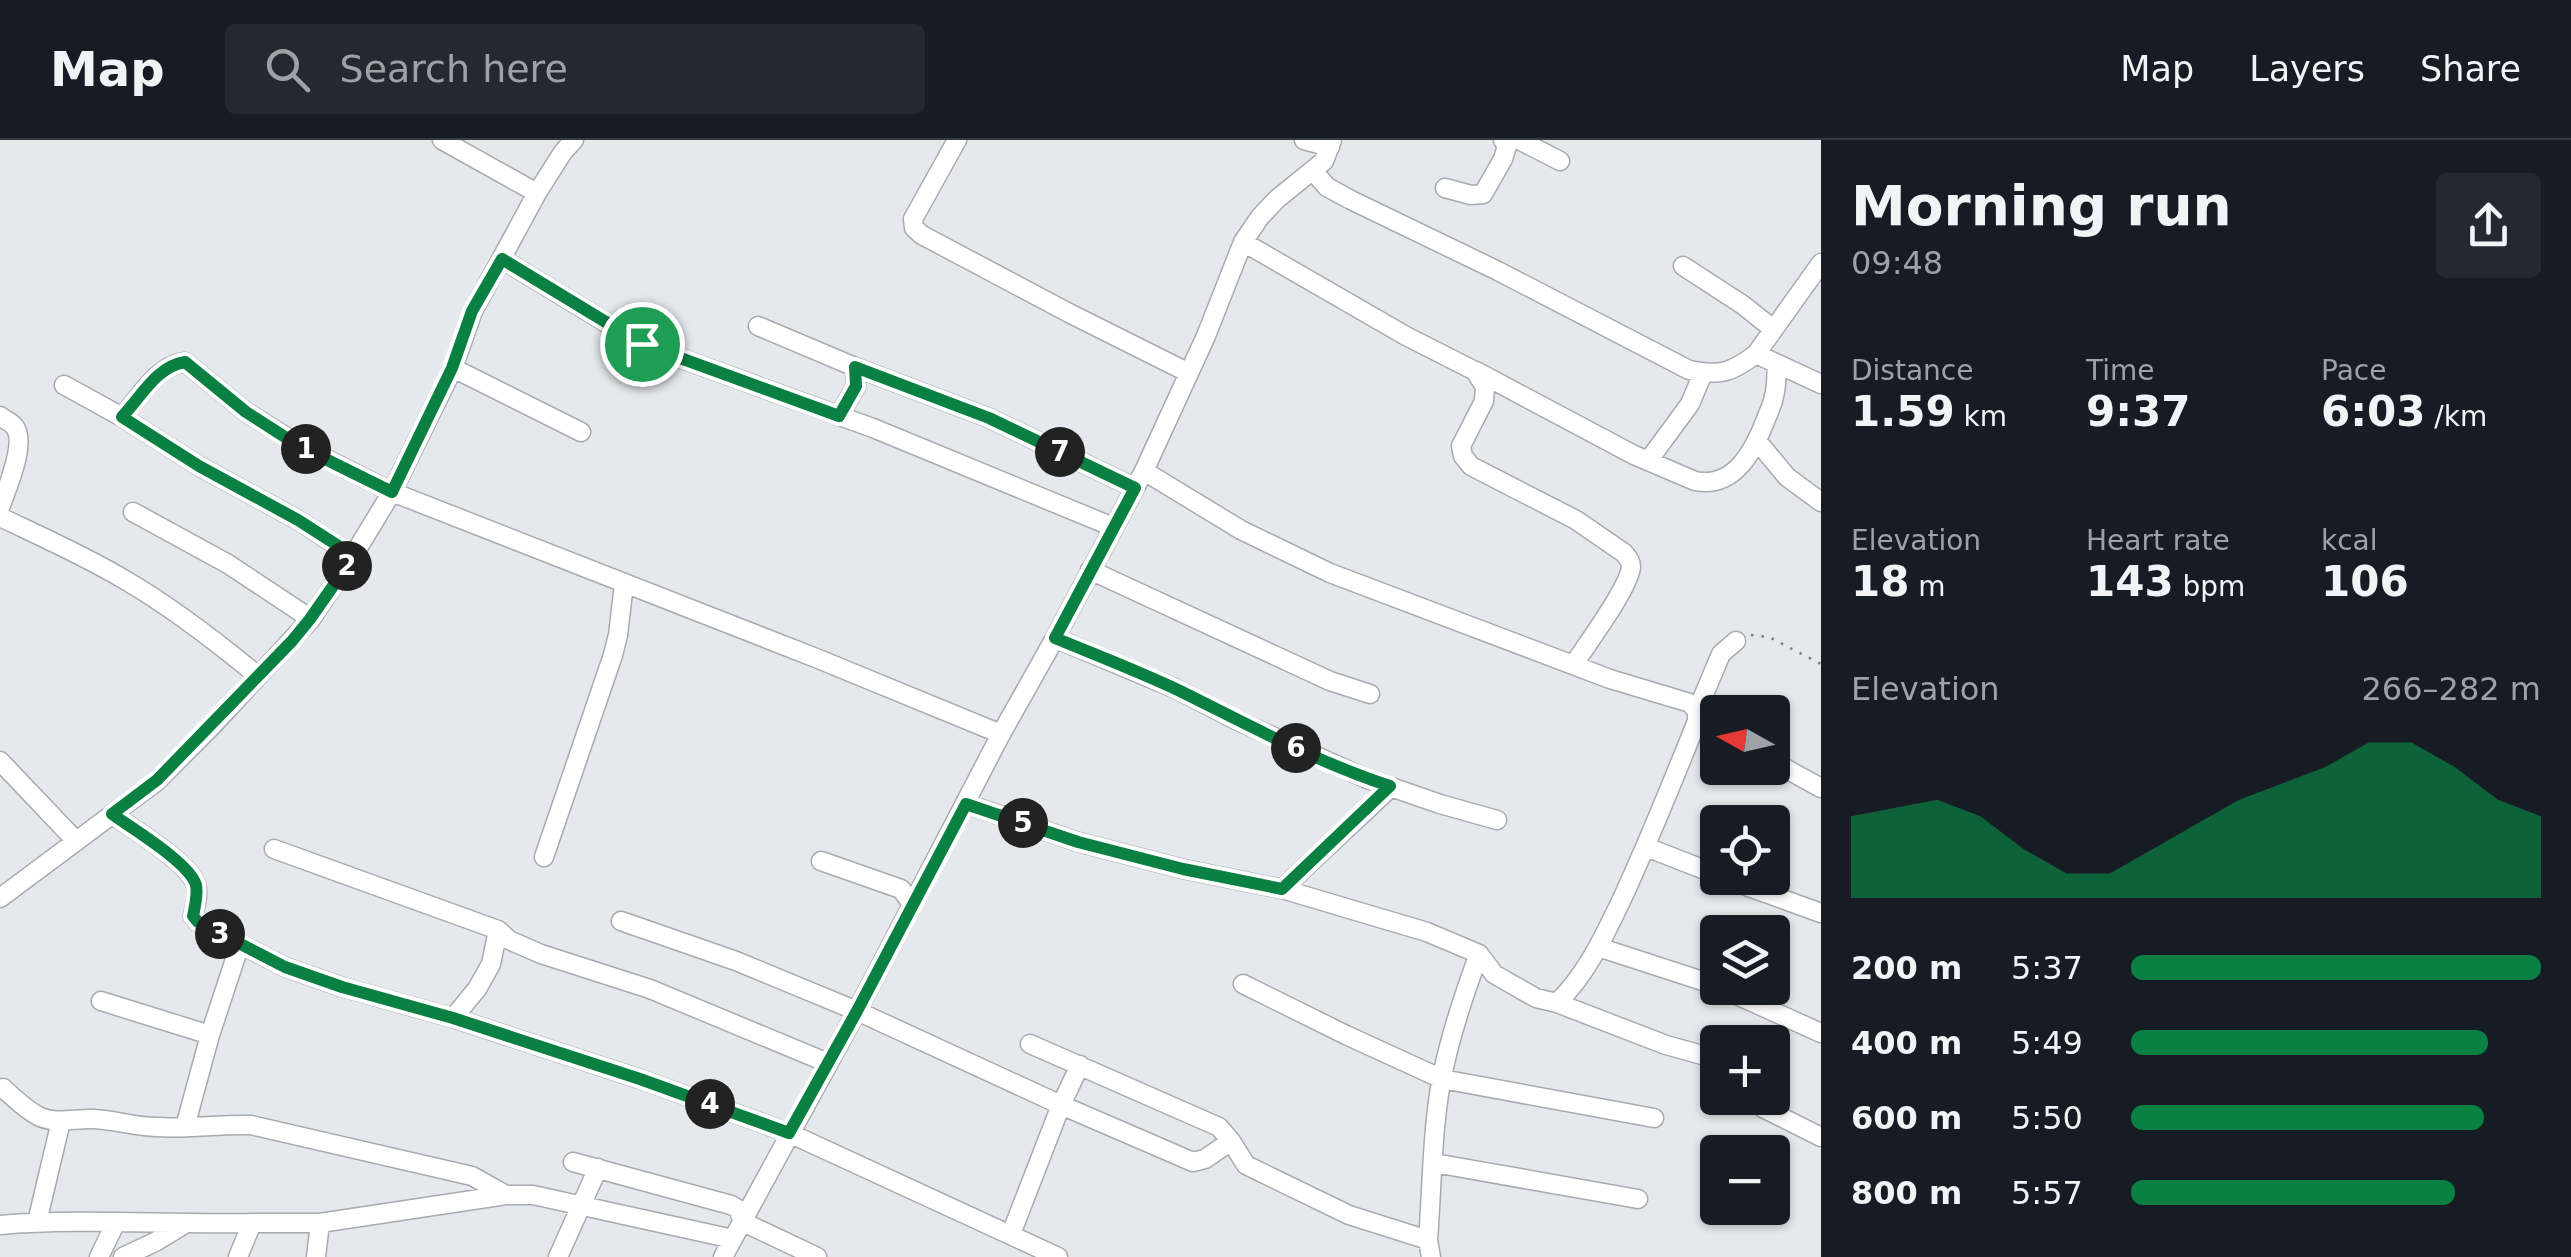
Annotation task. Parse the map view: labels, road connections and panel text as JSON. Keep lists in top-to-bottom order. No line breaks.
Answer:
{"north":"left","page":{"header":"Map","search":"Search here","nav":["Map","Layers","Share"],"heading":["Morning run","09:48"],"stats":[["Distance","1.59 km"],["Time","9:37"],["Pace","6:03 /km"],["Elevation","18 m"],["Heart rate","143 bpm"],["kcal","106"]],"pins":["1","7","2","6","5","3","4"],"chart":["Elevation","266–282 m"],"map_buttons":["+","−"],"list":[{"name":"200 m","note":"5:37"},{"name":"400 m","note":"5:49"},{"name":"600 m","note":"5:50"},{"name":"800 m","note":"5:57"}]}}
